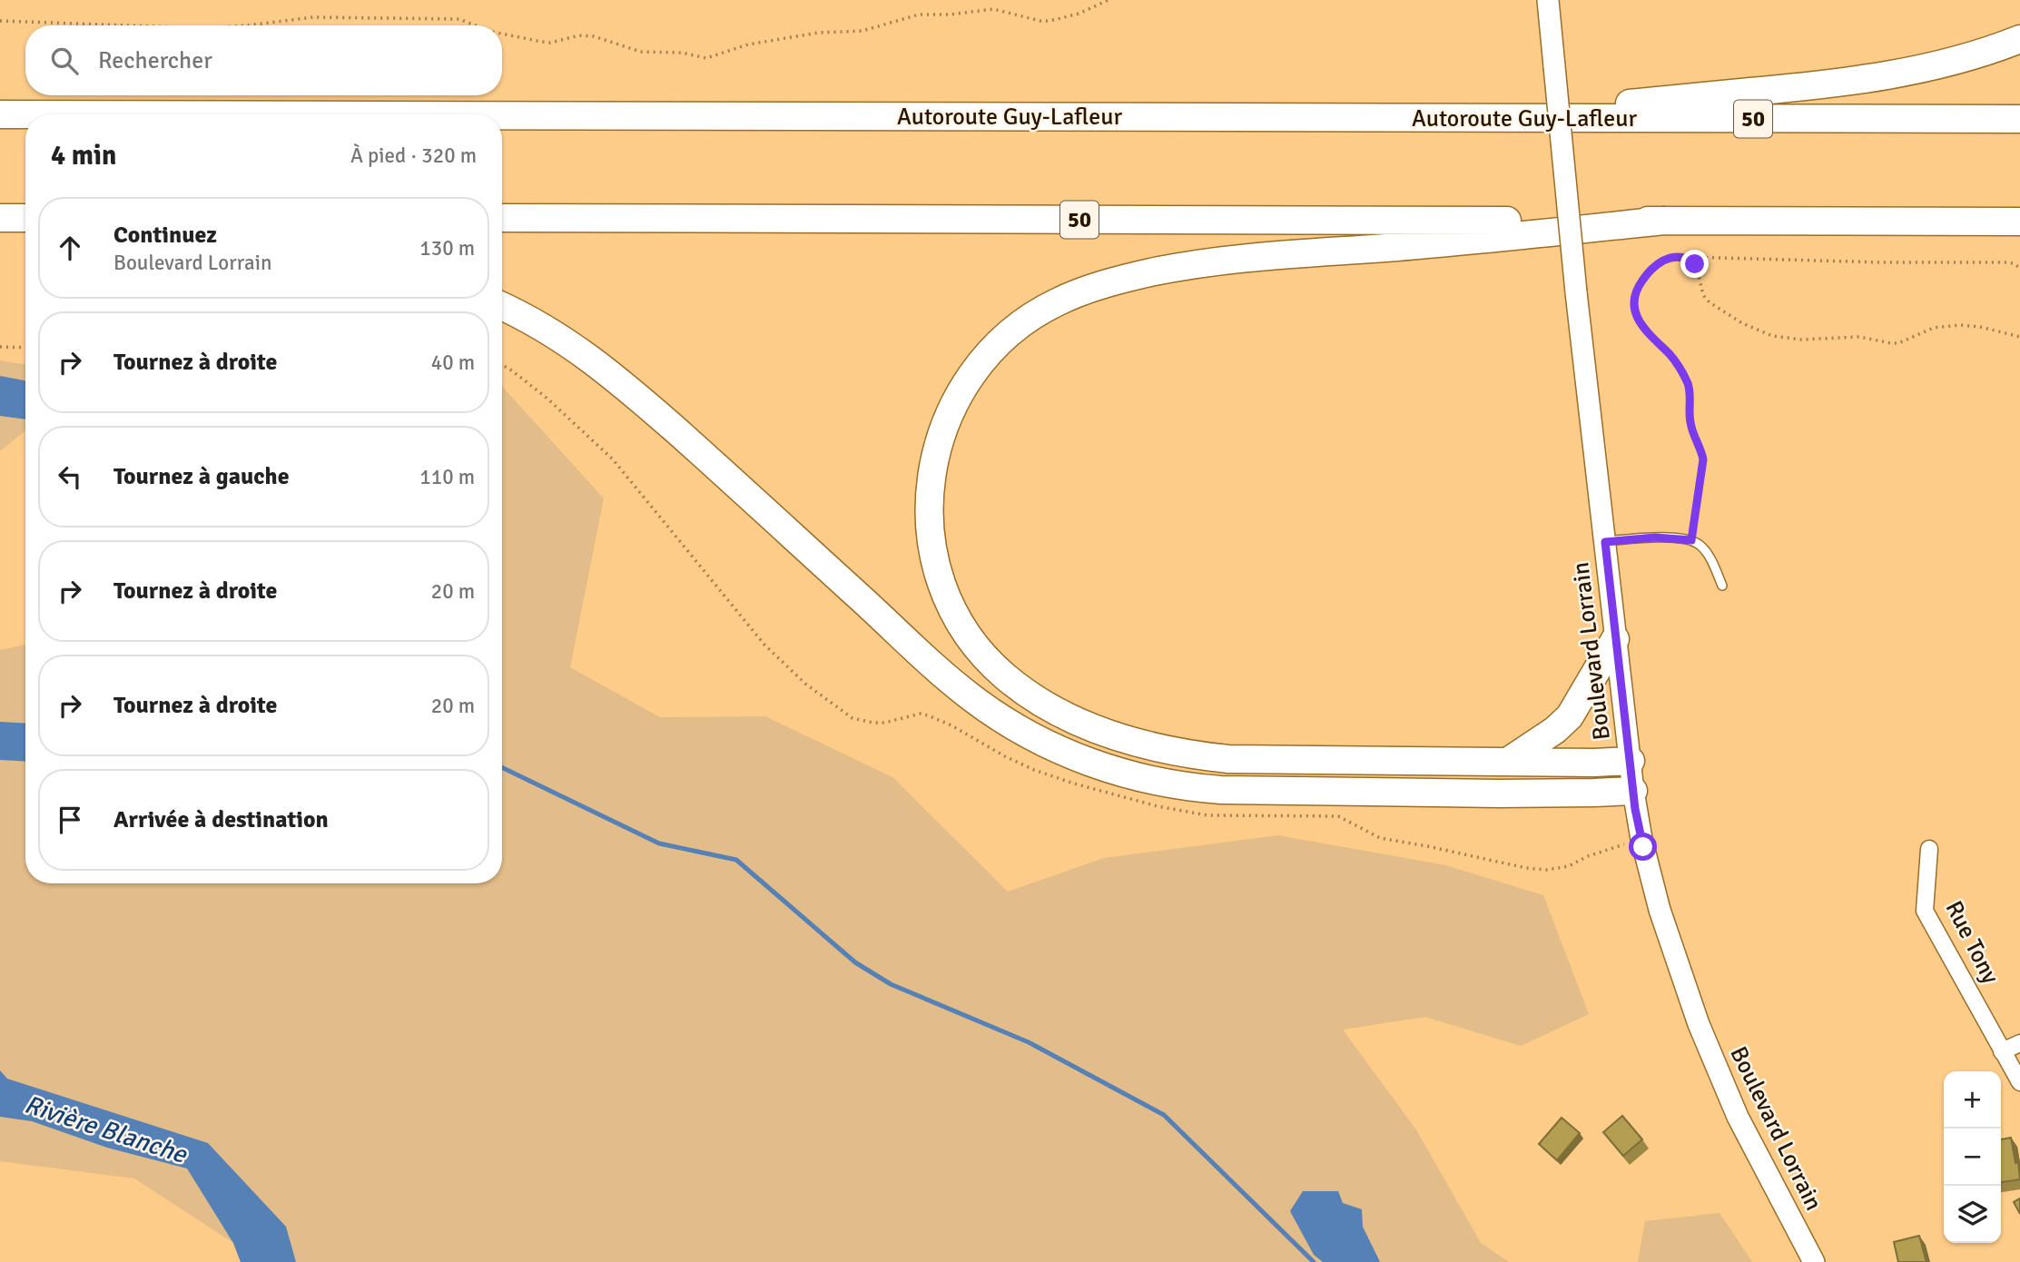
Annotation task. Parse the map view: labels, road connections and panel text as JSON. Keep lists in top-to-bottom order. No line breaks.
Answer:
{"streets":{"highway":["Autoroute Guy-Lafleur","50"],"main road":["Boulevard Lorrain"],"street":["Rue Tony"]},"water":["Rivière Blanche"],"page":{"search":"Rechercher","heading":["4 min","À pied · 320 m"],"list":[["Continuez","Boulevard Lorrain","130 m"],["Tournez à droite","40 m"],["Tournez à gauche","110 m"],["Tournez à droite","20 m"],["Tournez à droite","20 m"],"Arrivée à destination"],"map_buttons":["+","−"]}}
